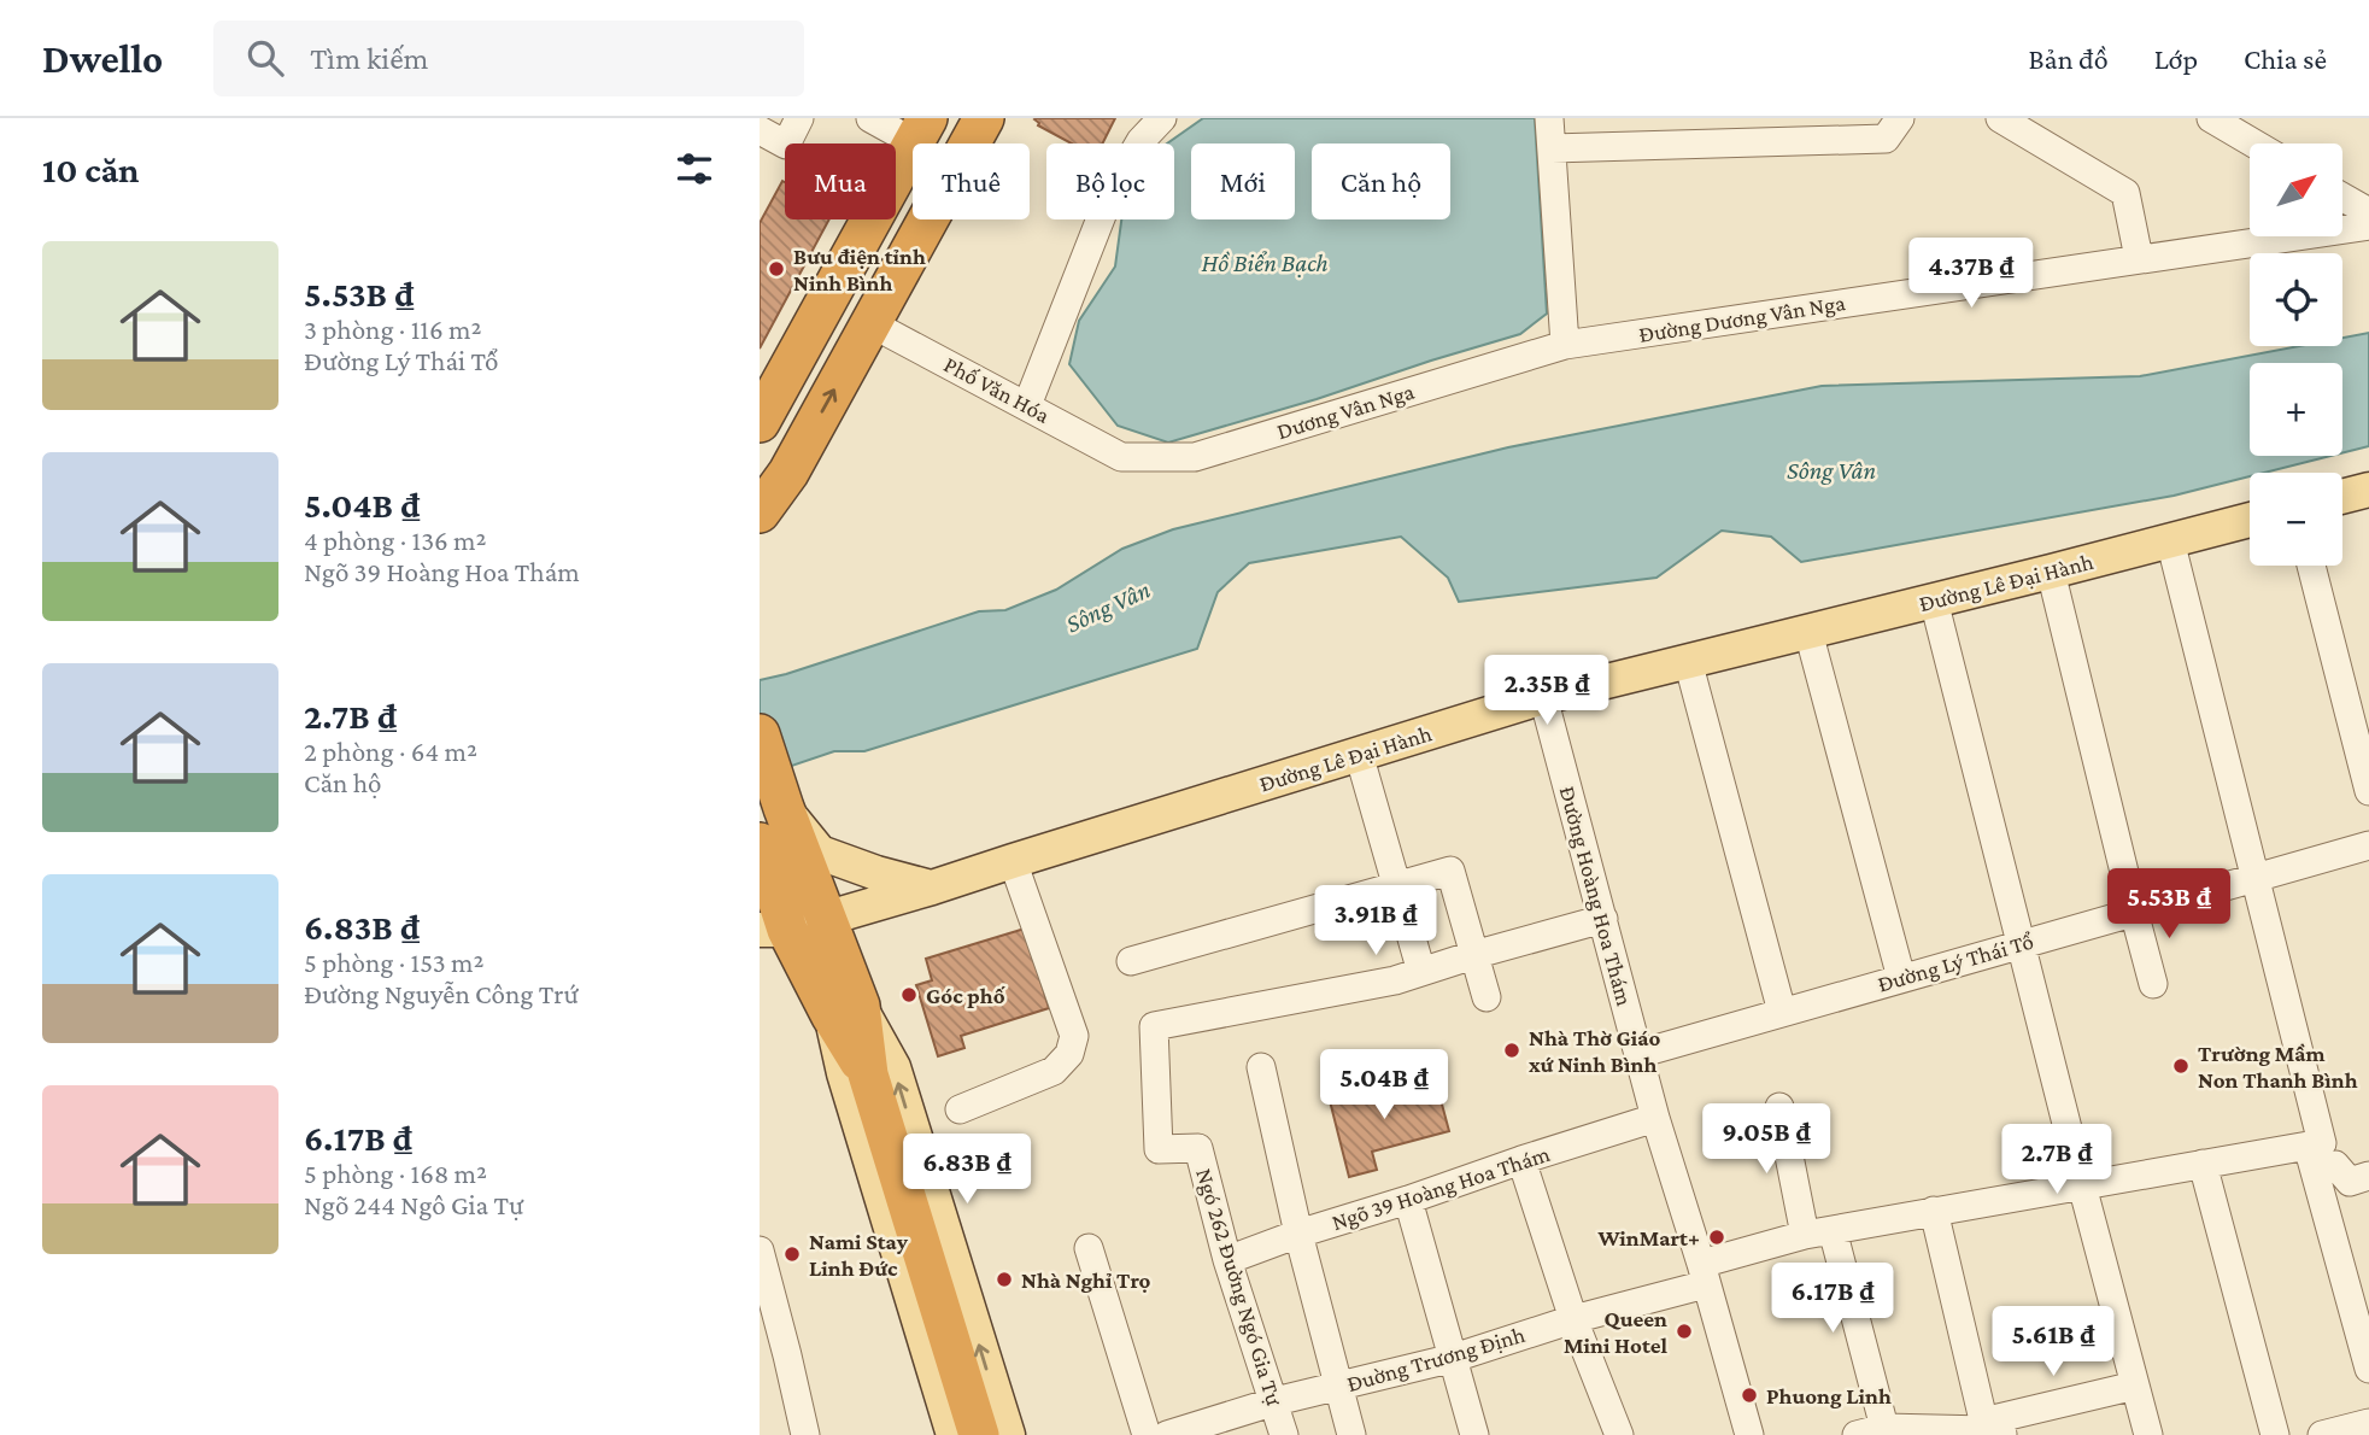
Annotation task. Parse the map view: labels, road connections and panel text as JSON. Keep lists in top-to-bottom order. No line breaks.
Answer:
{"streets":{"main road":["Đường Lê Đại Hành"],"street":["Đường Dương Vân Nga","Phố Văn Hóa","Dương Vân Nga","Đường Hoàng Hoa Thám","Đường Lý Thái Tổ","Ngõ 39 Hoàng Hoa Thám","Ngó 262 Đuờng Ngó Gia Tự","Đuờng Trương Định"]},"crossings":[["Đường Dương Vân Nga","Dương Vân Nga"],["Phố Văn Hóa","Dương Vân Nga"],["Đường Lê Đại Hành","Đường Hoàng Hoa Thám"],["Đường Hoàng Hoa Thám","Đường Lý Thái Tổ"],["Đường Hoàng Hoa Thám","Ngõ 39 Hoàng Hoa Thám"],["Đường Hoàng Hoa Thám","Đuờng Trương Định"],["Ngõ 39 Hoàng Hoa Thám","Ngó 262 Đuờng Ngó Gia Tự"],["Ngó 262 Đuờng Ngó Gia Tự","Đuờng Trương Định"]],"water":["Hồ Biển Bạch","Sông Vân"],"places":["Bưu điện tỉnh Ninh Bình","Góc phố","Nhà Thờ Giáo xứ Ninh Bình","Trường Mầm Non Thanh Bình","WinMart+","Nami Stay Linh Đức","Nhà Nghỉ Trọ","Queen Mini Hotel","Phuong Linh"],"north":"top right","page":{"header":"Dwello","search":"Tìm kiếm","nav":["Bản đồ","Lớp","Chia sẻ"],"heading":"10 căn","map_buttons":["+","−"],"chip":["Mua","Thuê","Bộ lọc","Mới","Căn hộ"],"list":[{"name":"5.53B ₫","note":"3 phòng · 116 m² · Đường Lý Thái Tổ"},{"name":"5.04B ₫","note":"4 phòng · 136 m² · Ngõ 39 Hoàng Hoa Thám"},{"name":"2.7B ₫","note":"2 phòng · 64 m² · Căn hộ"},{"name":"6.83B ₫","note":"5 phòng · 153 m² · Đường Nguyễn Công Trứ"},{"name":"6.17B ₫","note":"5 phòng · 168 m² · Ngõ 244 Ngô Gia Tự"}],"price":["4.37B ₫","2.35B ₫","5.53B ₫","3.91B ₫","5.04B ₫","9.05B ₫","2.7B ₫","6.83B ₫","6.17B ₫","5.61B ₫"]}}
